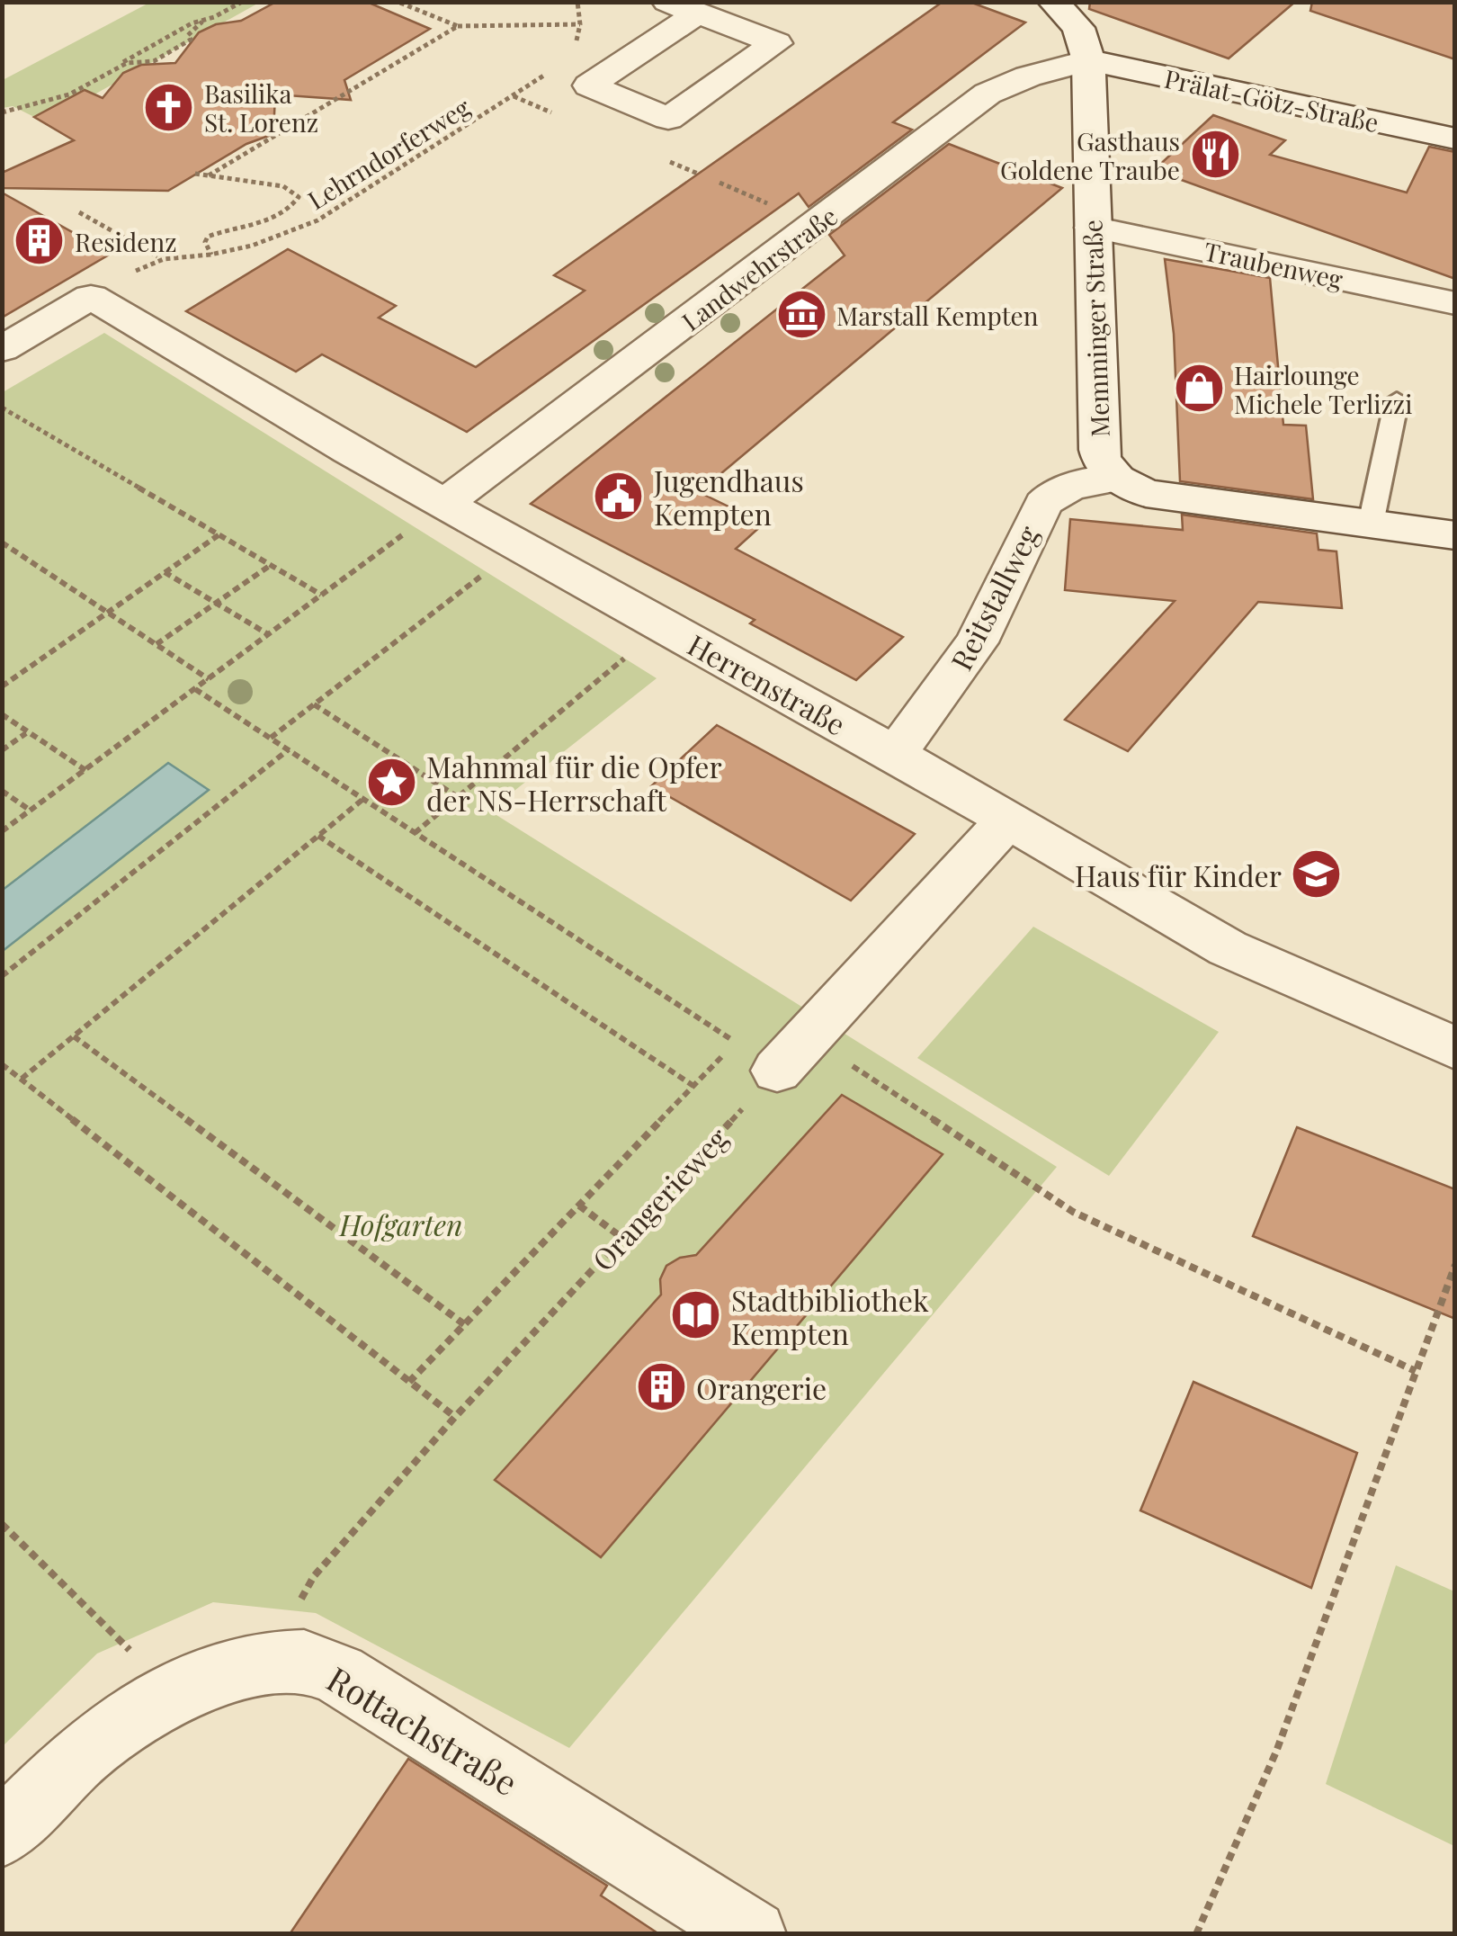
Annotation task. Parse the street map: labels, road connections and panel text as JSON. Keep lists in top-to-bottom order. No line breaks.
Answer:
{"streets":{"street":["Prälat-Götz-Straße","Traubenweg","Landwehrstraße","Memminger Straße","Reitstallweg","Herrenstraße","Rottachstraße"],"path":["Lehrndorferweg","Orangerieweg"]},"crossings":[["Prälat-Götz-Straße","Landwehrstraße"],["Prälat-Götz-Straße","Memminger Straße"],["Traubenweg","Memminger Straße"],["Landwehrstraße","Memminger Straße"],["Landwehrstraße","Herrenstraße"],["Memminger Straße","Reitstallweg"],["Reitstallweg","Herrenstraße"]],"parks":["Hofgarten"],"places":{"church":["Basilika St. Lorenz"],"restaurant":["Gasthaus Goldene Traube"],"building":["Residenz","Orangerie"],"museum":["Marstall Kempten"],"shop":["Hairlounge Michele Terlizzi"],"public building":["Jugendhaus Kempten"],"place":["Mahnmal für die Opfer der NS-Herrschaft"],"school or university":["Haus für Kinder"],"library":["Stadtbibliothek Kempten"]}}
